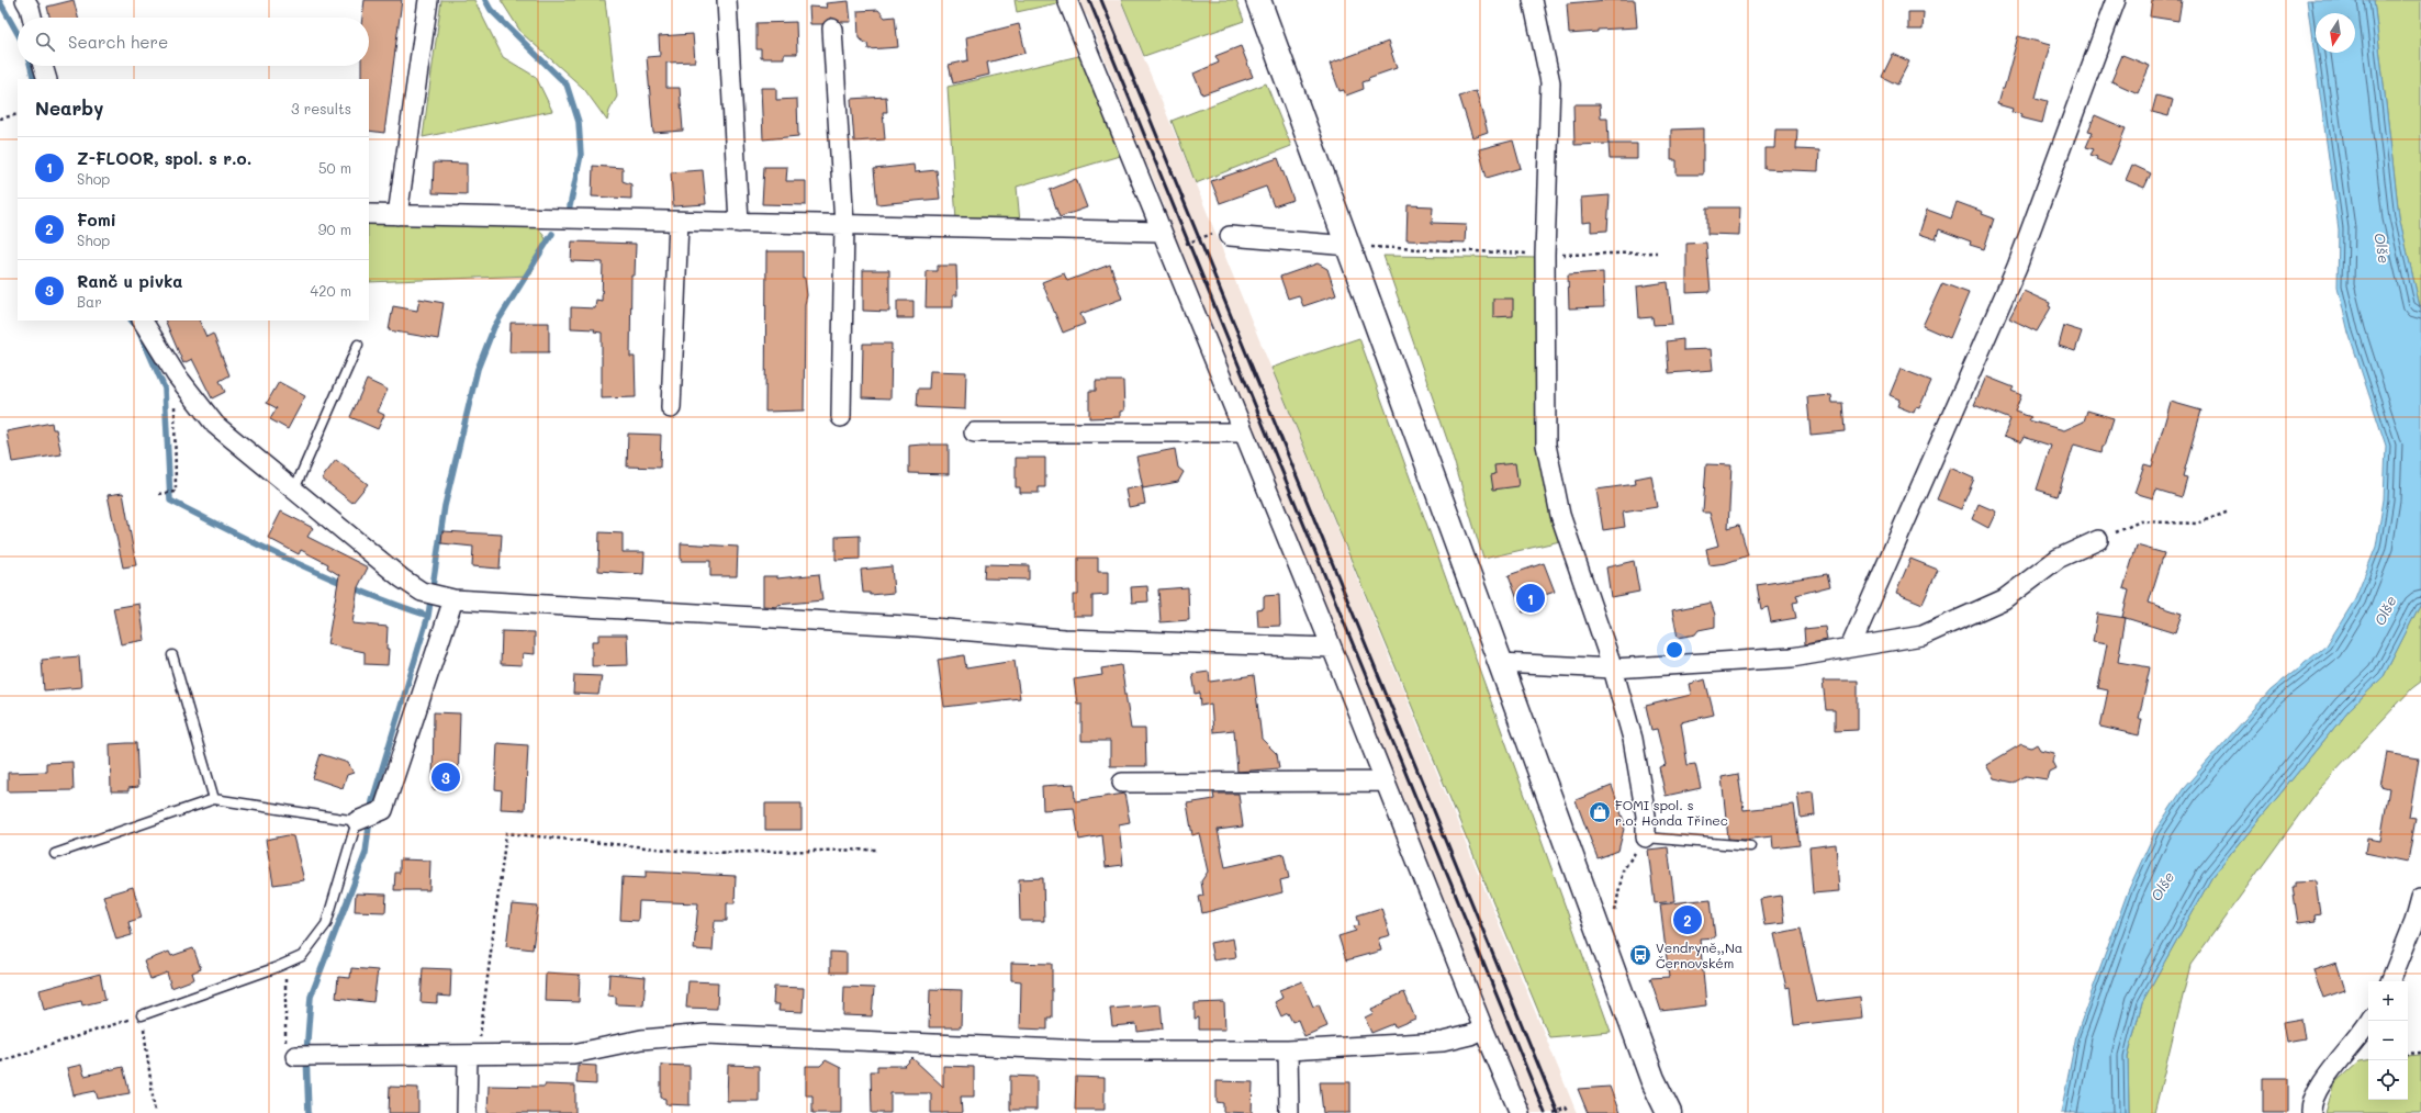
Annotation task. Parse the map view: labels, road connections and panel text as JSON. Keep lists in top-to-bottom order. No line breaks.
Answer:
{"water":["Olše"],"places":{"shop":["FOMI spol. s r.o. Honda Třinec"],"bus stop":["Vendryně,,Na Černovském"]},"north":"bottom","page":{"search":"Search here","heading":["Nearby","3 results"],"list":[{"mark":"1","name":"Z-FLOOR, spol. s r.o.","note":"Shop","value":"50 m"},{"mark":"2","name":"Fomi","note":"Shop","value":"90 m"},{"mark":"3","name":"Ranč u pivka","note":"Bar","value":"420 m"}],"pins":["1","3","2"],"map_buttons":["+","−"]}}
